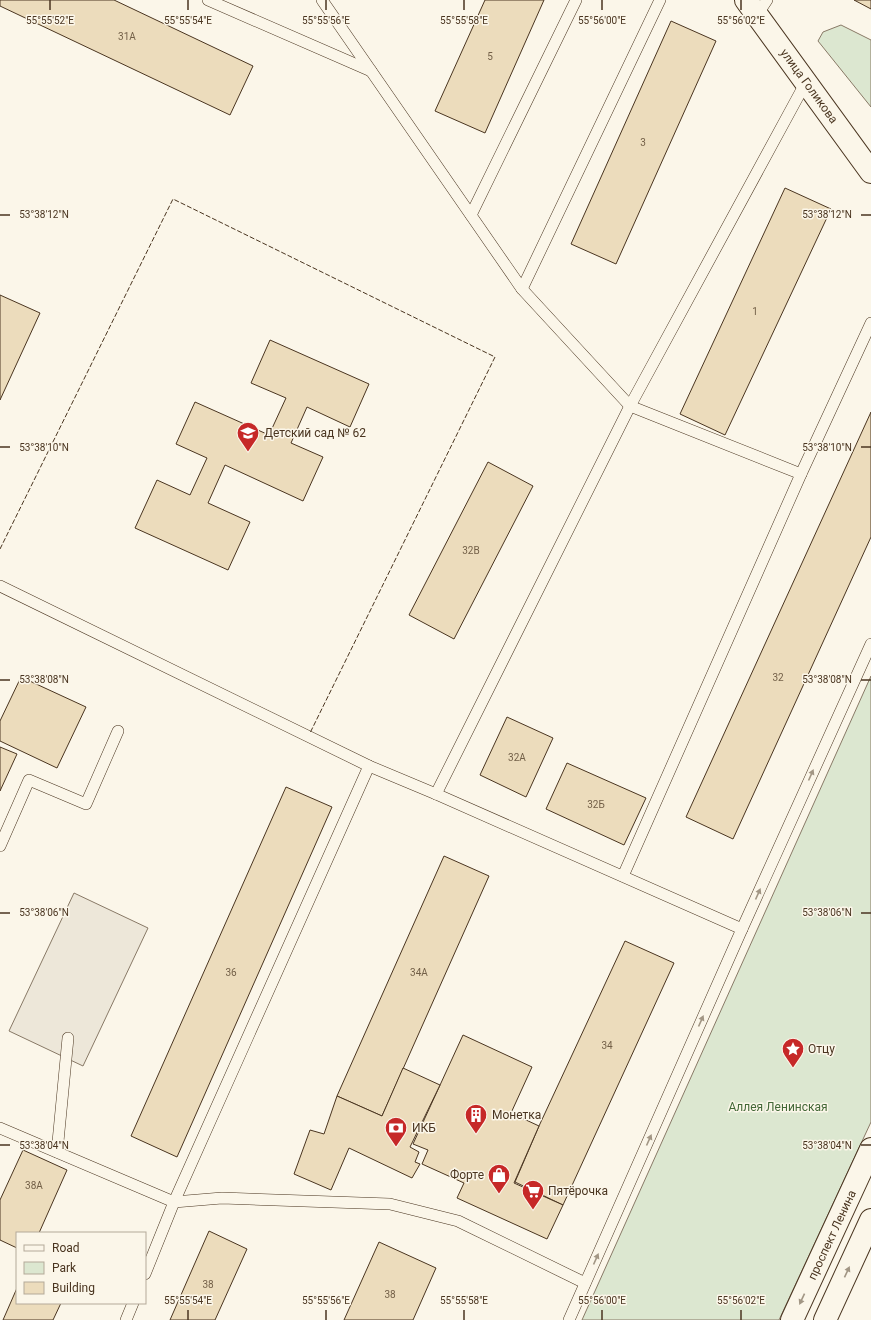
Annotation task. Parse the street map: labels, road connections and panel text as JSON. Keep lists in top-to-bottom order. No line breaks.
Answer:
{"streets":{"main road":["улица Голикова","проспект Ленина"]},"parks":["Аллея Ленинская"],"places":{"school or university":["Детский сад № 62"],"place":["Отцу"],"building":["Монетка"],"bank":["ИКБ"],"shop":["Форте"],"supermarket":["Пятёрочка"]},"house_numbers":["31А","5","3","1","32В","32","32А","32Б","36","34А","34","38А","38","38"],"legend":["Road","Park","Building"],"coordinates":["55°55'52\"E","55°55'54\"E","55°55'56\"E","55°55'58\"E","55°56'00\"E","55°56'02\"E","53°38'12\"N","53°38'10\"N","53°38'08\"N","53°38'06\"N","53°38'04\"N"]}
